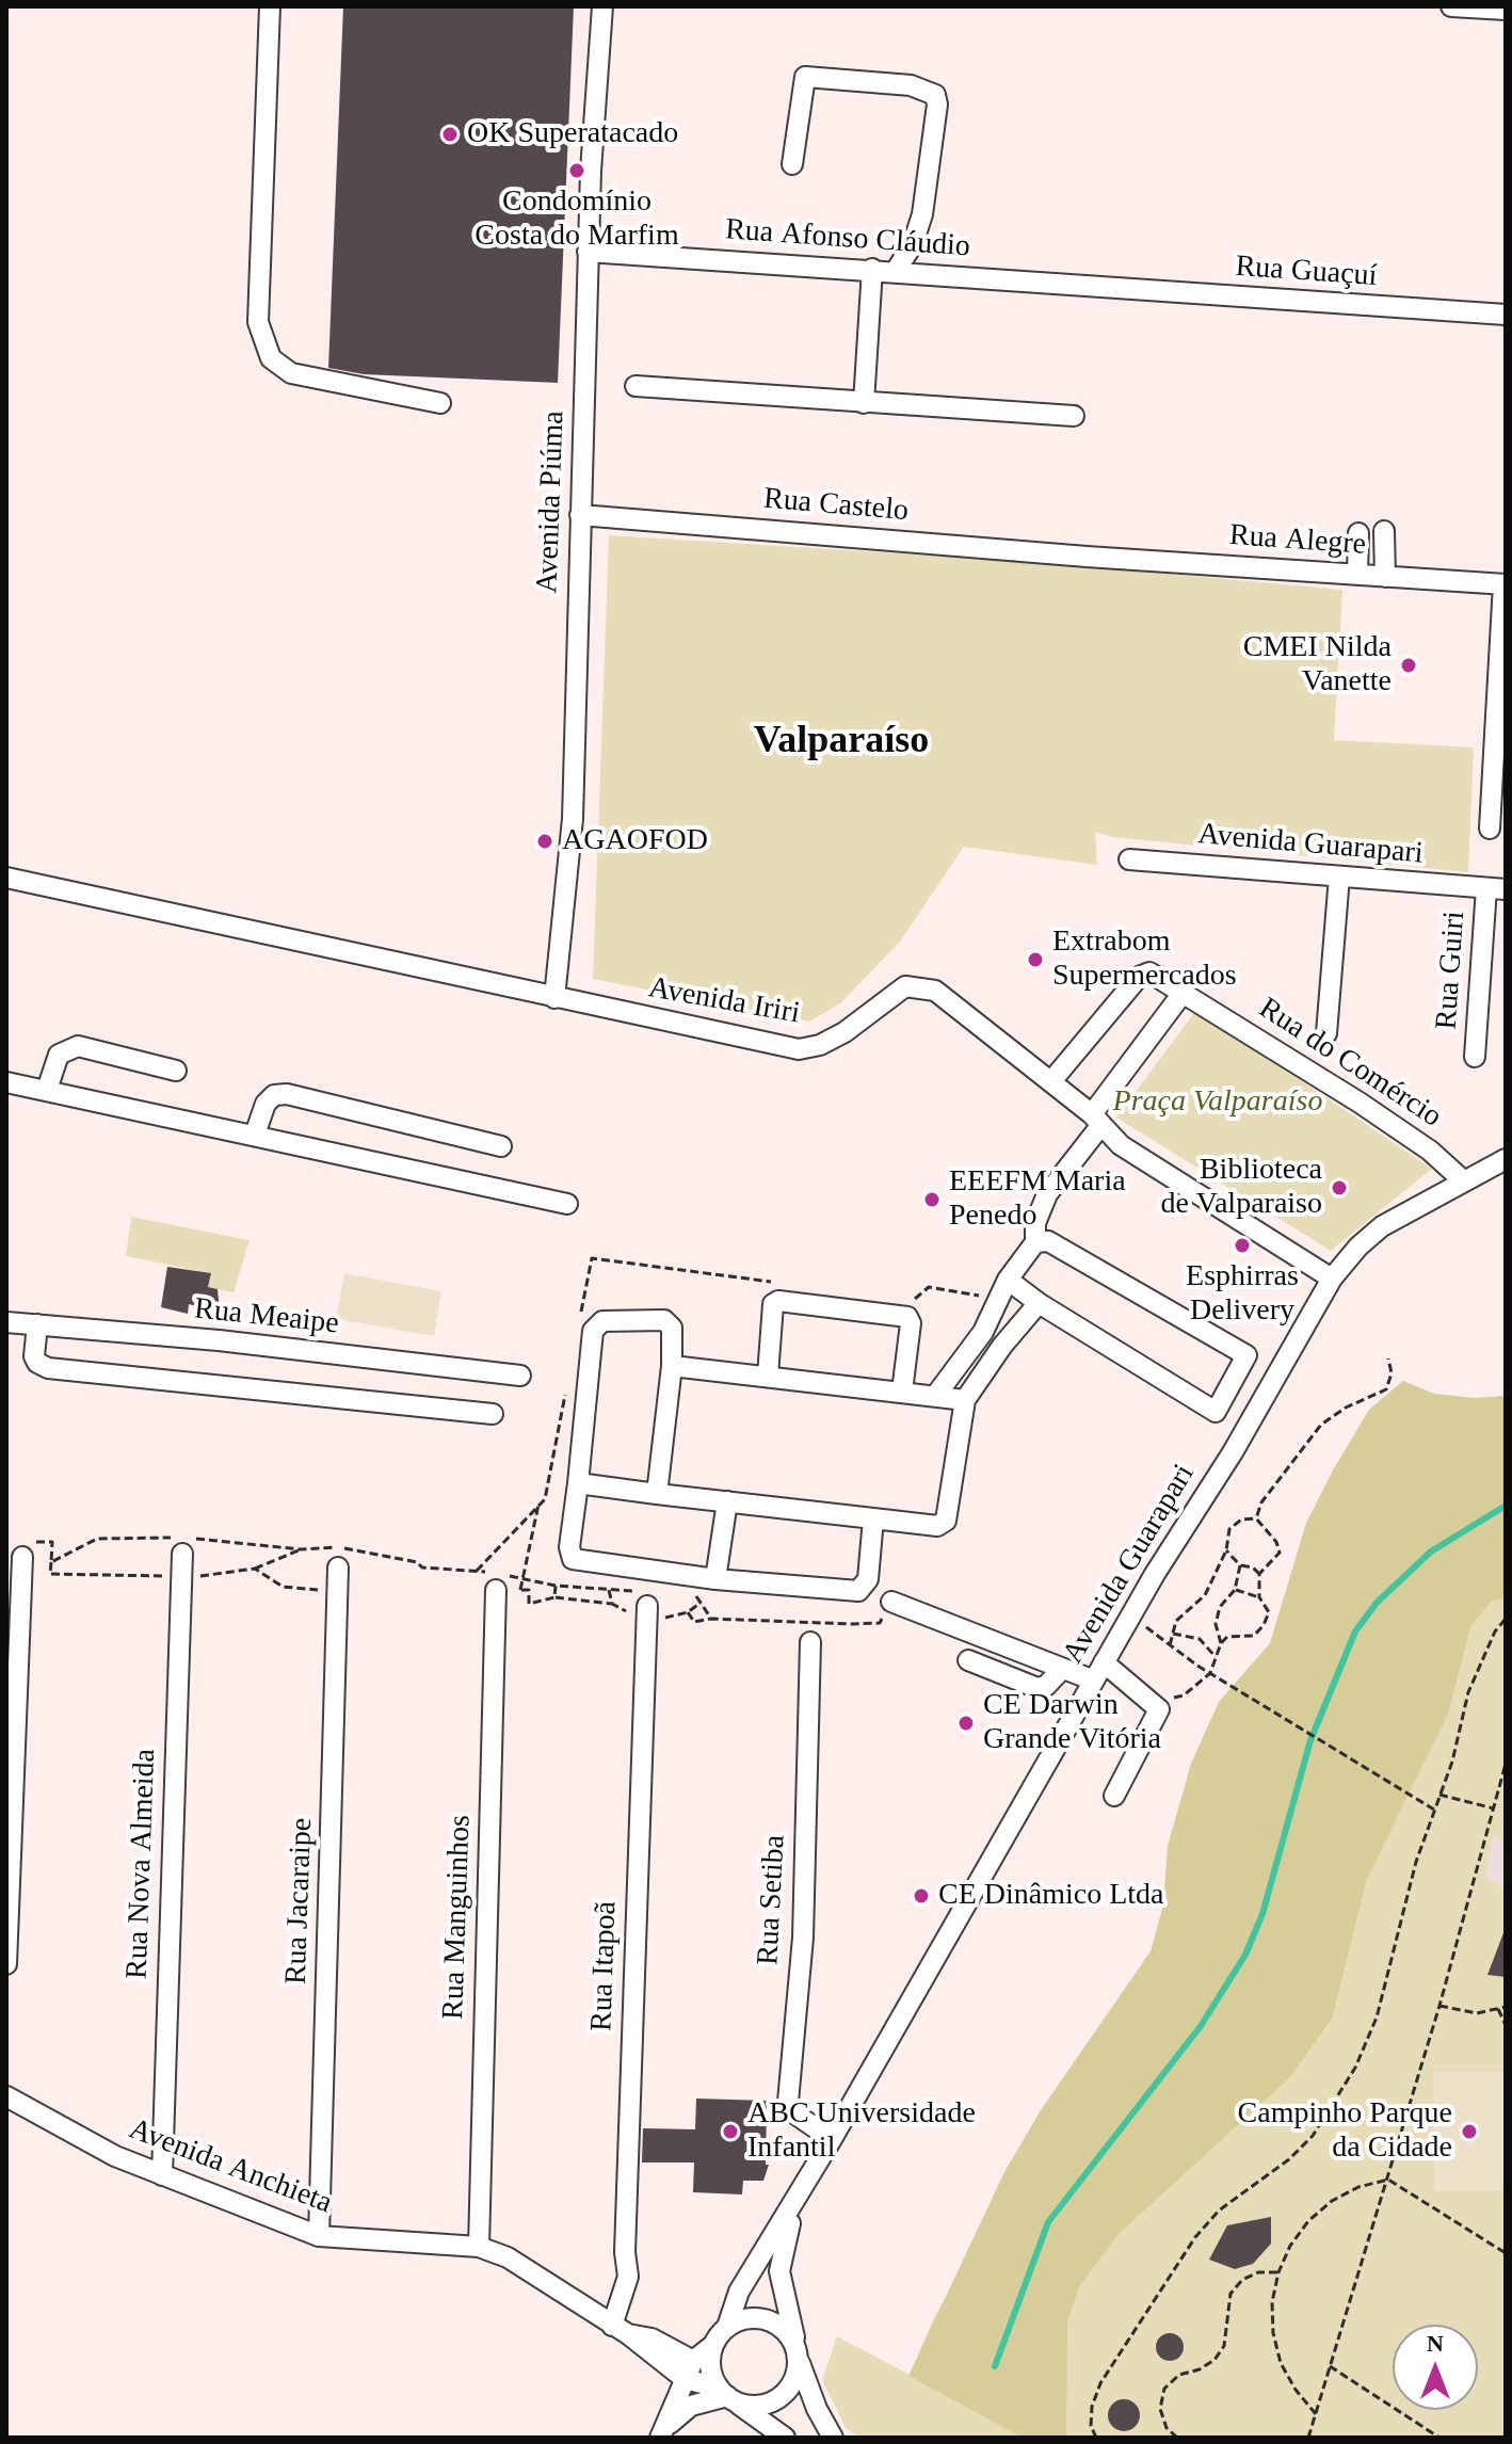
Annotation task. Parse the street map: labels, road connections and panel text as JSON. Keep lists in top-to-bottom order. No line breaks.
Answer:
{"streets":{"street":["Rua Afonso Cláudio","Rua Guaçuí","Avenida Piúma","Rua Castelo","Rua Alegre","Avenida Guarapari","Rua Guiri","Avenida Iriri","Rua do Comércio","Rua Meaipe","Rua Nova Almeida","Rua Setiba","Rua Jacaraipe","Rua Manguinhos","Rua Itapoã","Avenida Anchieta"]},"crossings":[["Rua Afonso Cláudio","Rua Guaçuí"],["Rua Afonso Cláudio","Avenida Piúma"],["Avenida Piúma","Rua Castelo"],["Avenida Piúma","Avenida Iriri"],["Rua Castelo","Rua Alegre"],["Avenida Guarapari","Rua Guiri"],["Avenida Guarapari","Avenida Iriri"],["Avenida Guarapari","Rua do Comércio"],["Avenida Guarapari","Rua Setiba"],["Avenida Guarapari","Avenida Anchieta"],["Avenida Iriri","Rua do Comércio"],["Rua Nova Almeida","Avenida Anchieta"],["Rua Jacaraipe","Avenida Anchieta"],["Rua Manguinhos","Avenida Anchieta"],["Rua Itapoã","Avenida Anchieta"]],"districts":["Valparaíso"],"parks":["Praça Valparaíso"],"places":["OK Superatacado","Condomínio Costa do Marfim","CMEI Nilda Vanette","AGAOFOD","Extrabom Supermercados","Biblioteca de Valparaiso","EEEFM Maria Penedo","Esphirras Delivery","CE Darwin Grande Vitória","CE Dinâmico Ltda","ABC Universidade Infantil","Campinho Parque da Cidade"],"north":"top"}
